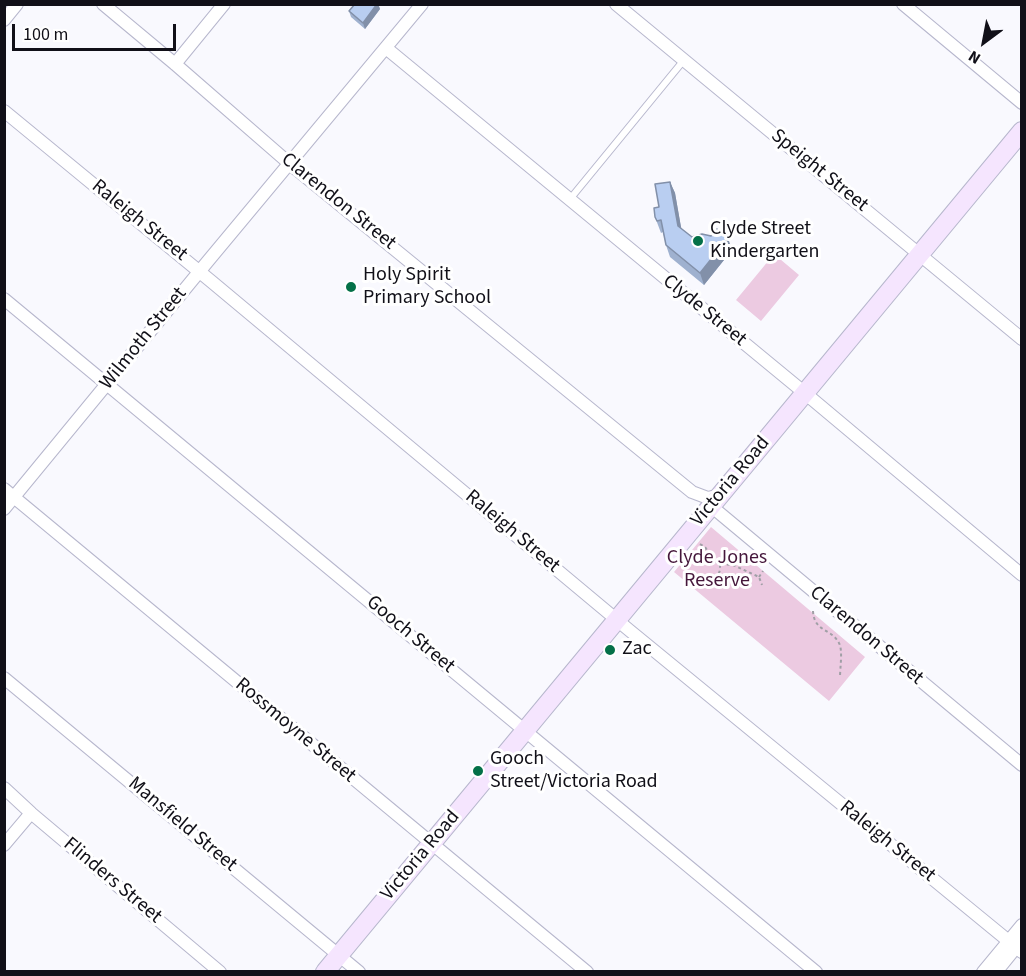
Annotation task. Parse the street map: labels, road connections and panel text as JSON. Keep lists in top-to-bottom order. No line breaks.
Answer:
{"streets":{"street":["Speight Street","Clarendon Street","Raleigh Street","Clyde Street","Wilmoth Street","Victoria Road","Gooch Street","Rossmoyne Street","Mansfield Street","Flinders Street"]},"crossings":[["Speight Street","Victoria Road"],["Clarendon Street","Wilmoth Street"],["Clarendon Street","Victoria Road"],["Raleigh Street","Wilmoth Street"],["Raleigh Street","Victoria Road"],["Clyde Street","Wilmoth Street"],["Clyde Street","Victoria Road"],["Wilmoth Street","Gooch Street"],["Wilmoth Street","Rossmoyne Street"],["Victoria Road","Gooch Street"],["Victoria Road","Rossmoyne Street"],["Victoria Road","Mansfield Street"]],"parks":["Clyde Jones Reserve"],"places":["Clyde Street Kindergarten","Holy Spirit Primary School","Zac","Gooch Street/Victoria Road"],"scale_bar":"100 m","north":"bottom left"}
